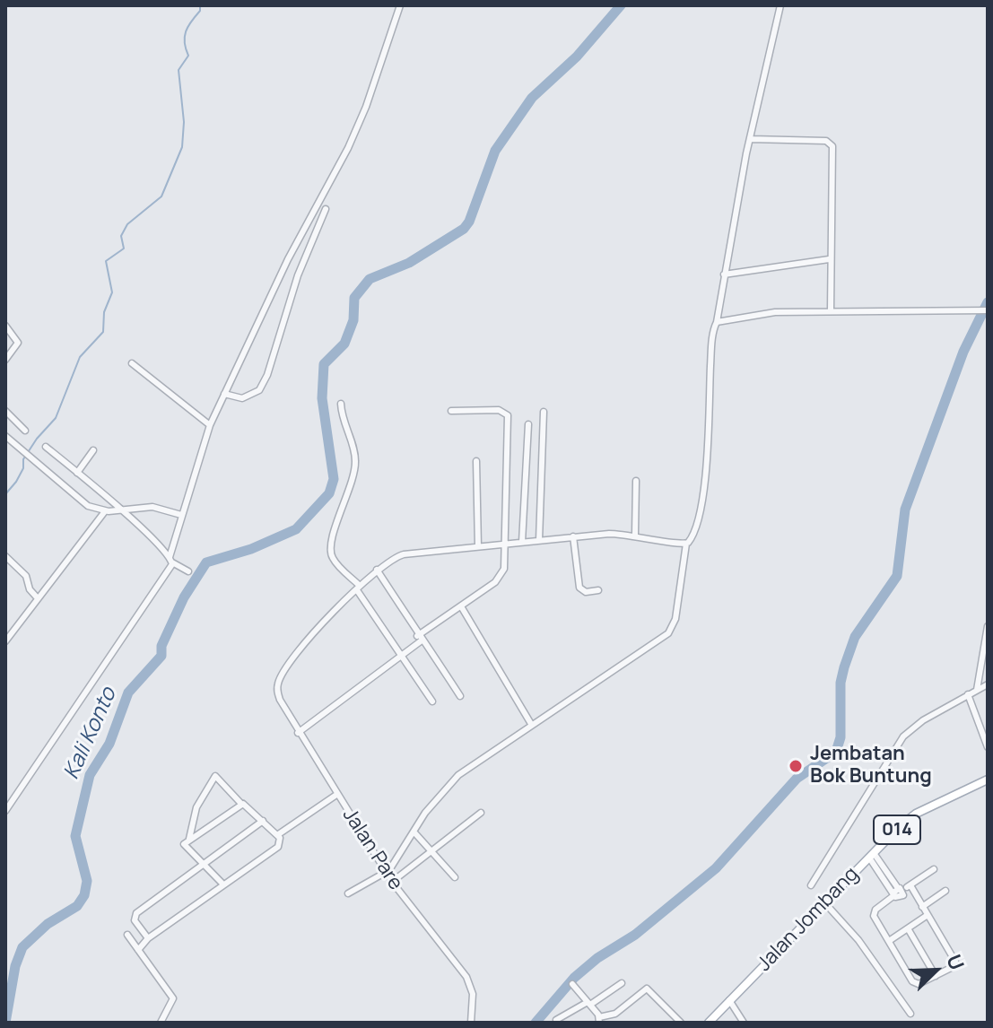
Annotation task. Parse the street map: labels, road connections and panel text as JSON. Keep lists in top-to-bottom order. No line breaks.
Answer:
{"streets":{"main road":["014","Jalan Jombang"],"street":["Jalan Pare"]},"water":["Kali Konto"],"places":["Jembatan Bok Buntung"],"north":"top right"}
